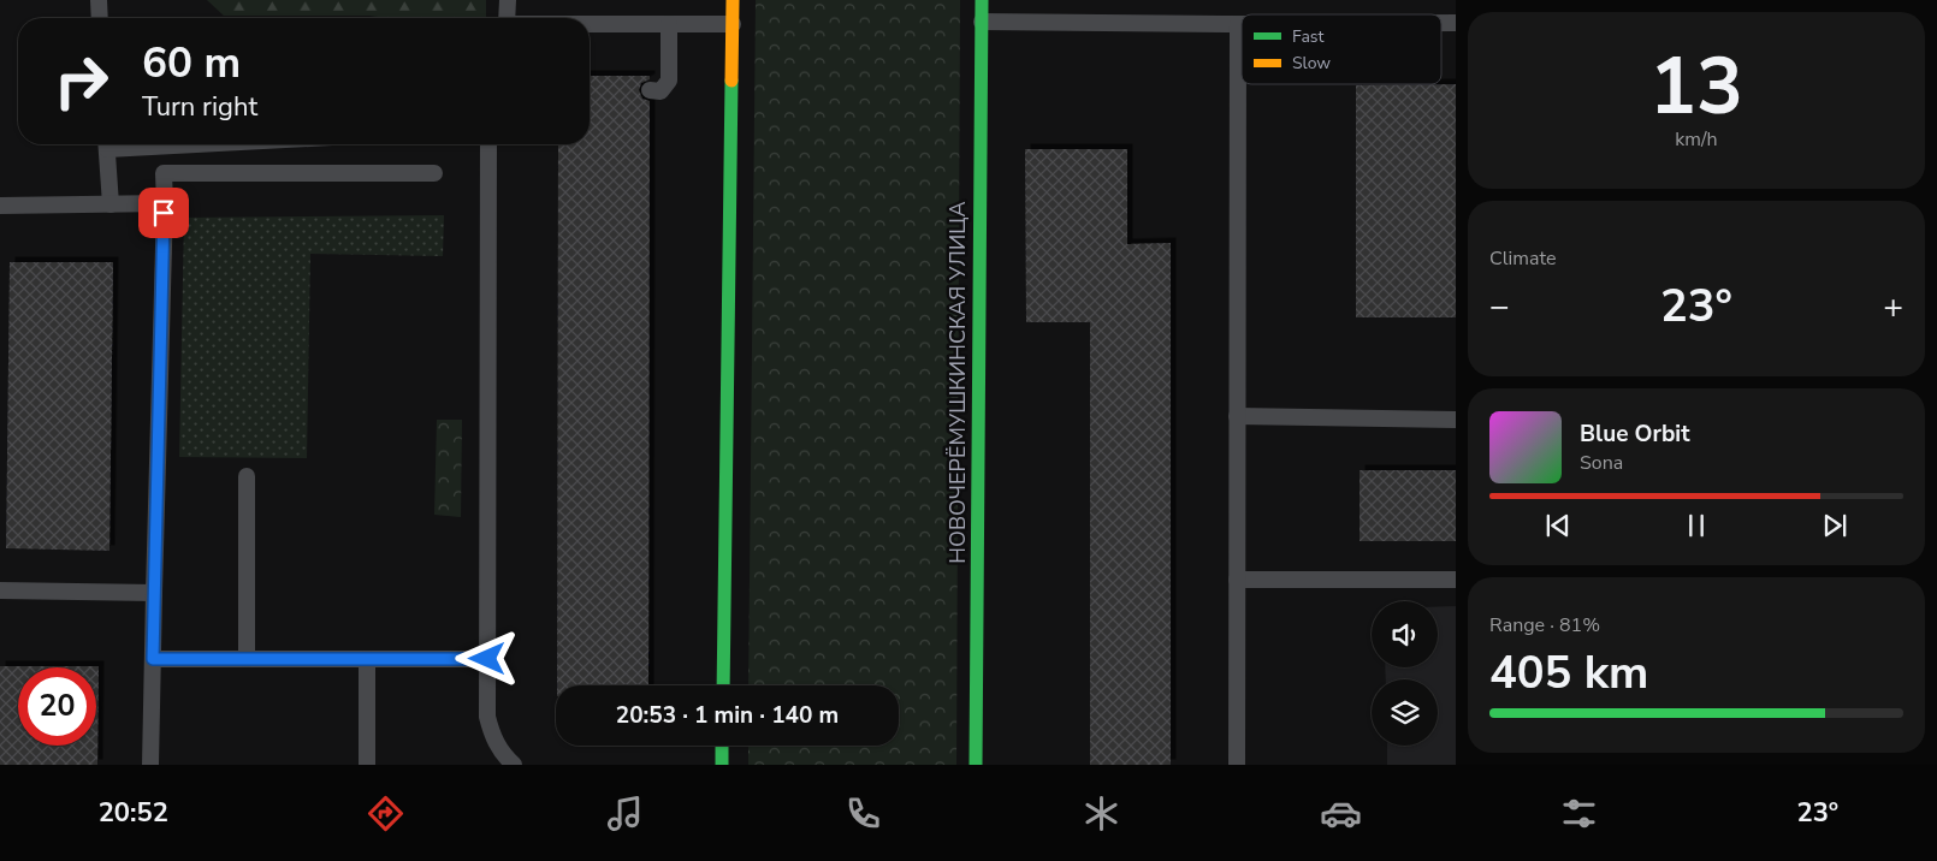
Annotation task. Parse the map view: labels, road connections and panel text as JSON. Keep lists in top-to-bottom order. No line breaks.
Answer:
{"streets":{"street":["НОВОЧЕРЁМУШКИНСКАЯ УЛИЦА"]},"legend":["Fast","Slow"],"page":{"tile":[["13","km/h"],"Climate",["Range · 81%","405 km"]],"turn":["60 m","Turn right"],"heat":["−","23°","+"],"song":["Blue Orbit","Sona"],"limit":"20","trip":"20:53 · 1 min · 140 m","tabs":["20:52","23°"]}}
